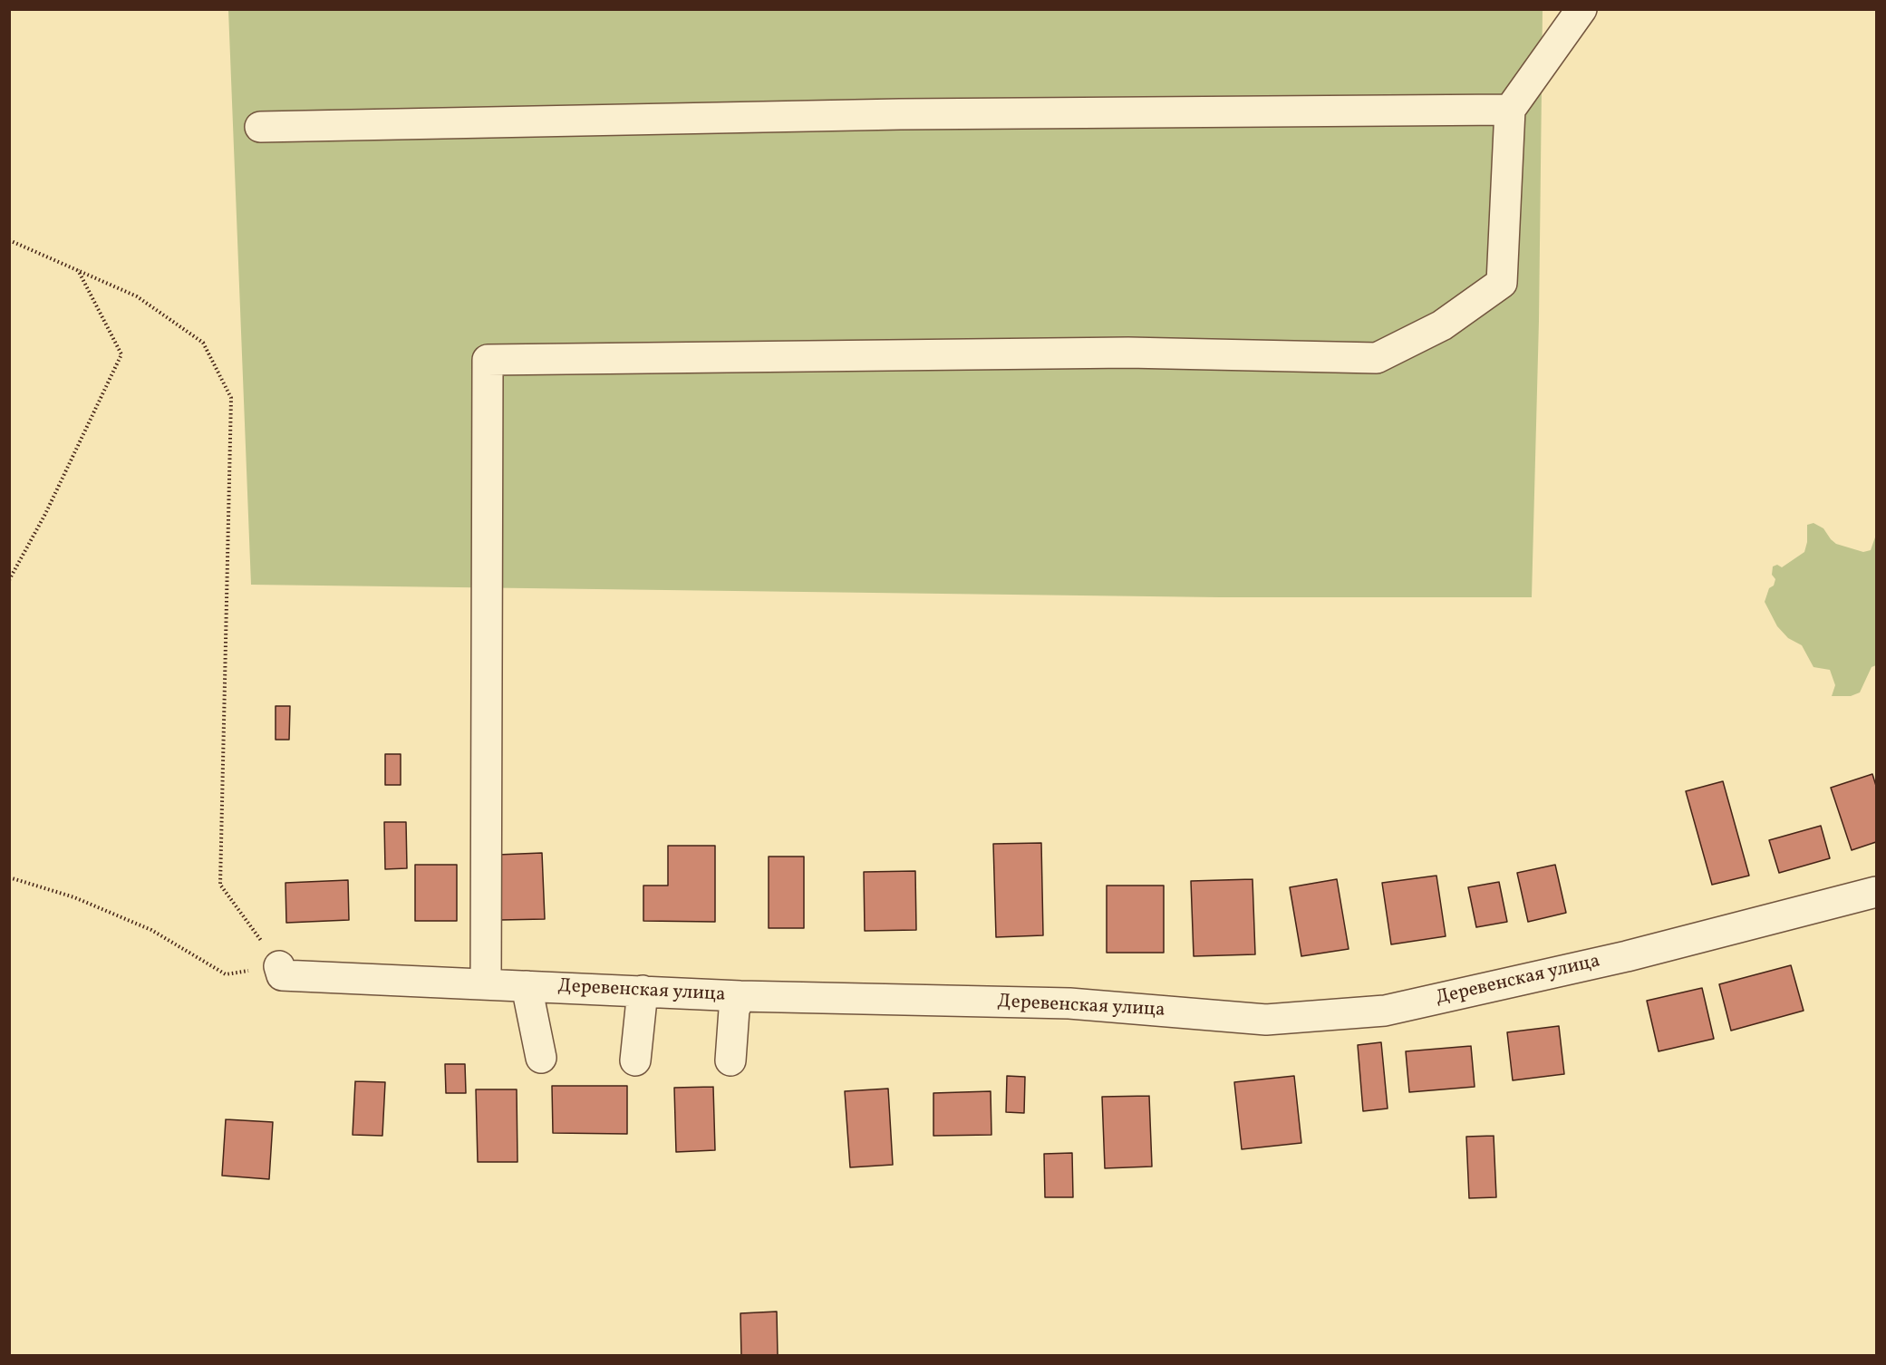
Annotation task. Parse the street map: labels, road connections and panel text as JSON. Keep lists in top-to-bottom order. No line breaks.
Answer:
{"streets":{"street":["Деревенская улица"]}}
